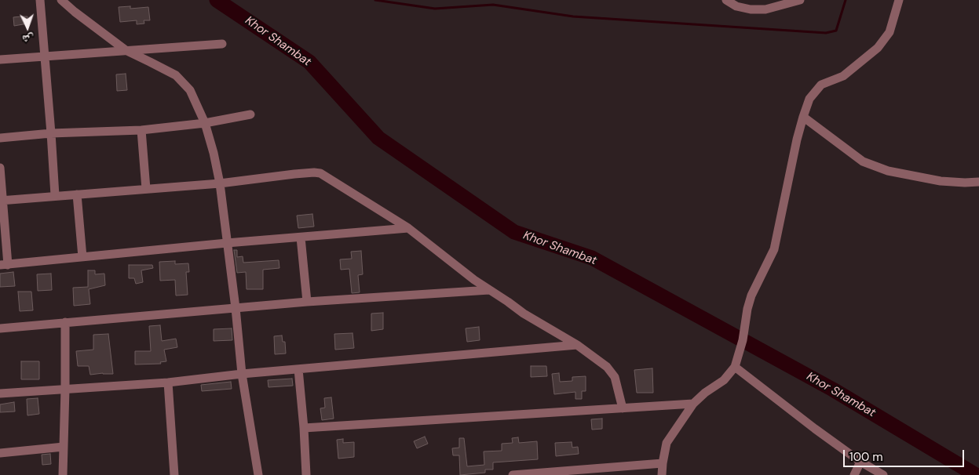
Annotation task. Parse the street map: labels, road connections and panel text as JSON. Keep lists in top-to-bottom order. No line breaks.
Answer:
{"water":["Khor Shambat"],"scale_bar":"100 m","north":"bottom"}
